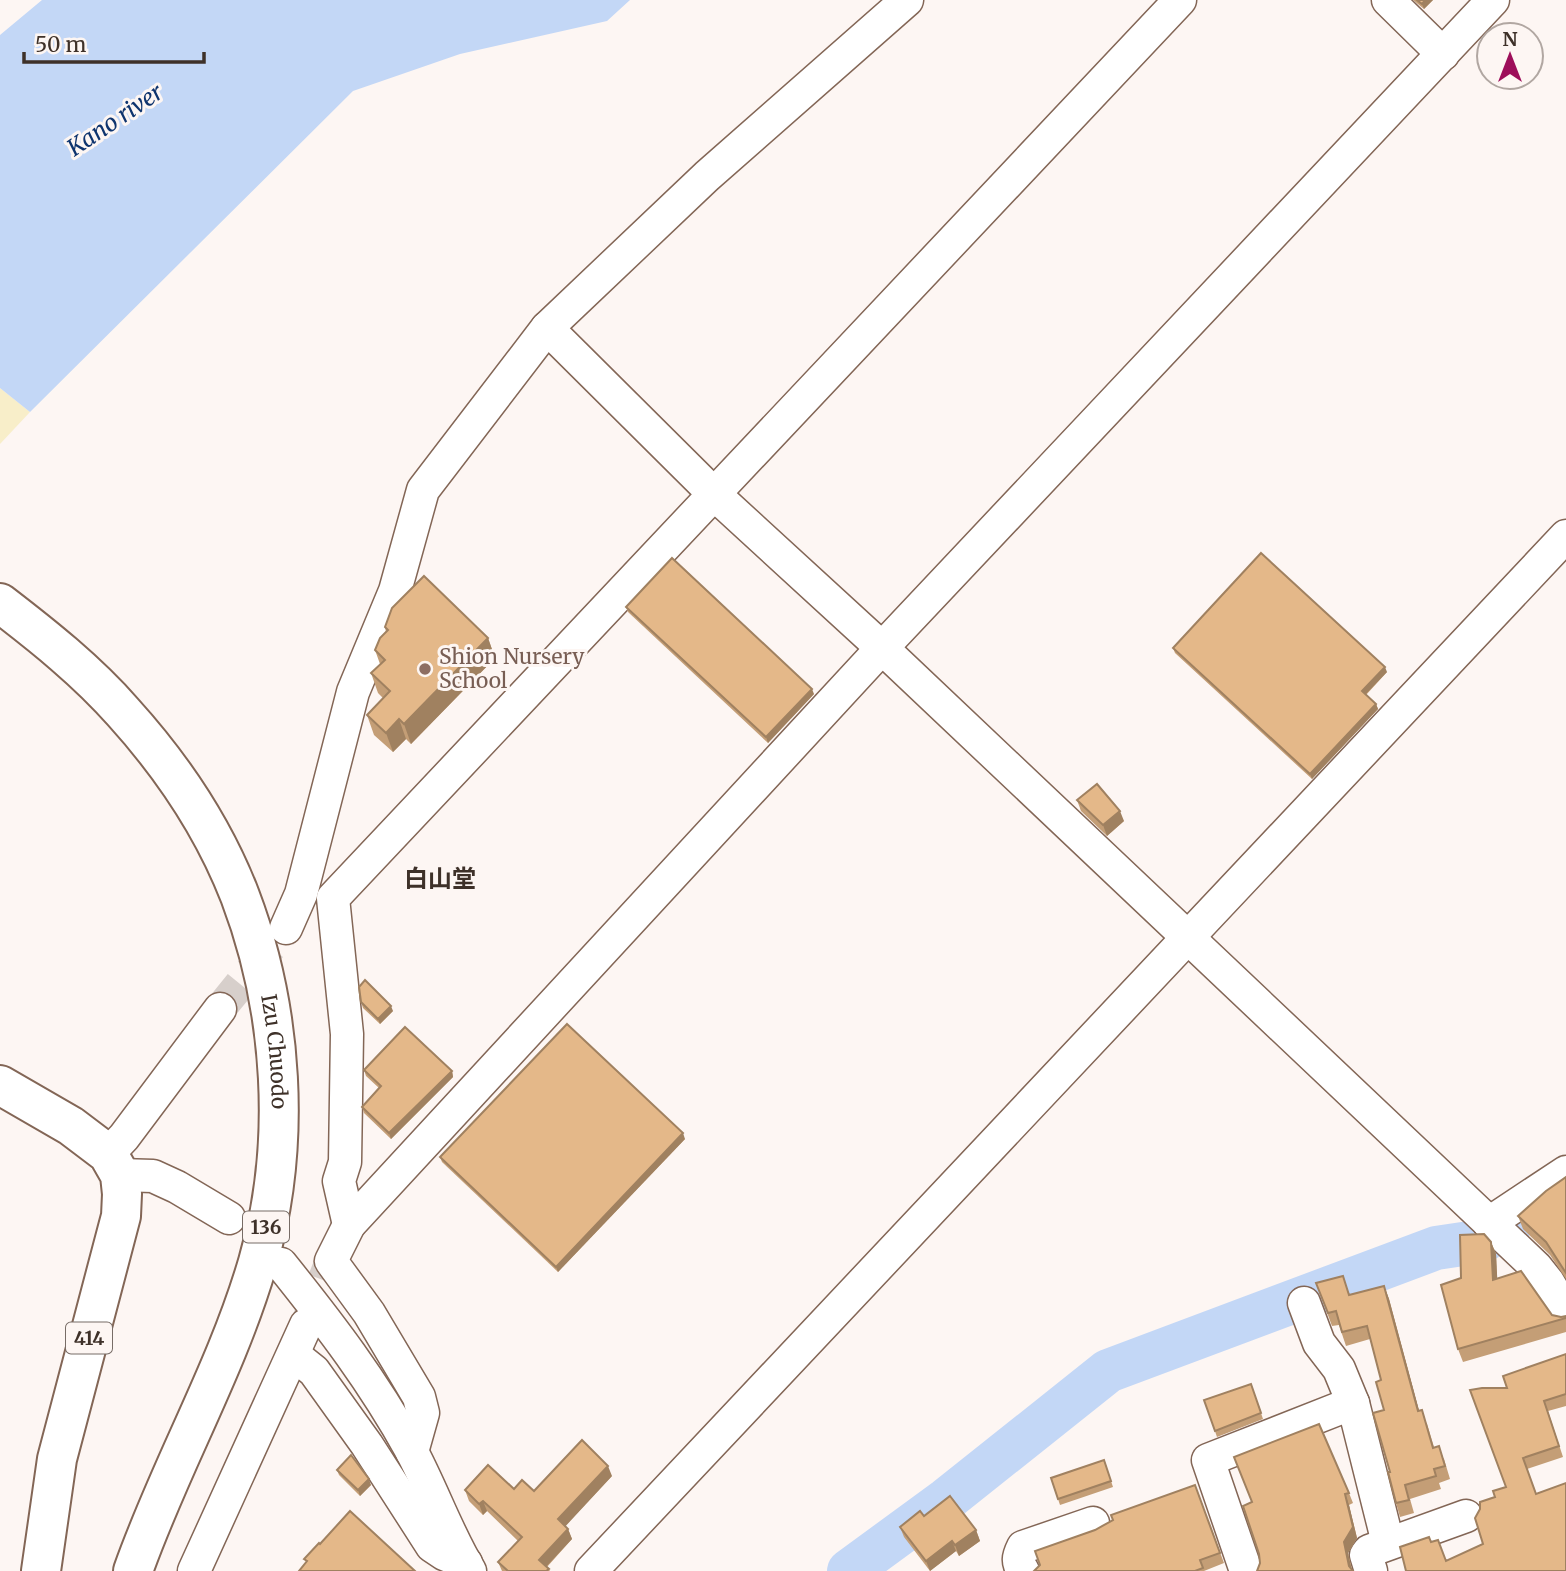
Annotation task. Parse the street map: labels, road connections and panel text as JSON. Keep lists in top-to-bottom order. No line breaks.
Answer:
{"streets":{"highway":["Izu Chuodo","136","414"]},"districts":["白山堂"],"water":["Kano river"],"places":["Shion Nursery School"],"scale_bar":"50 m","north":"top"}
